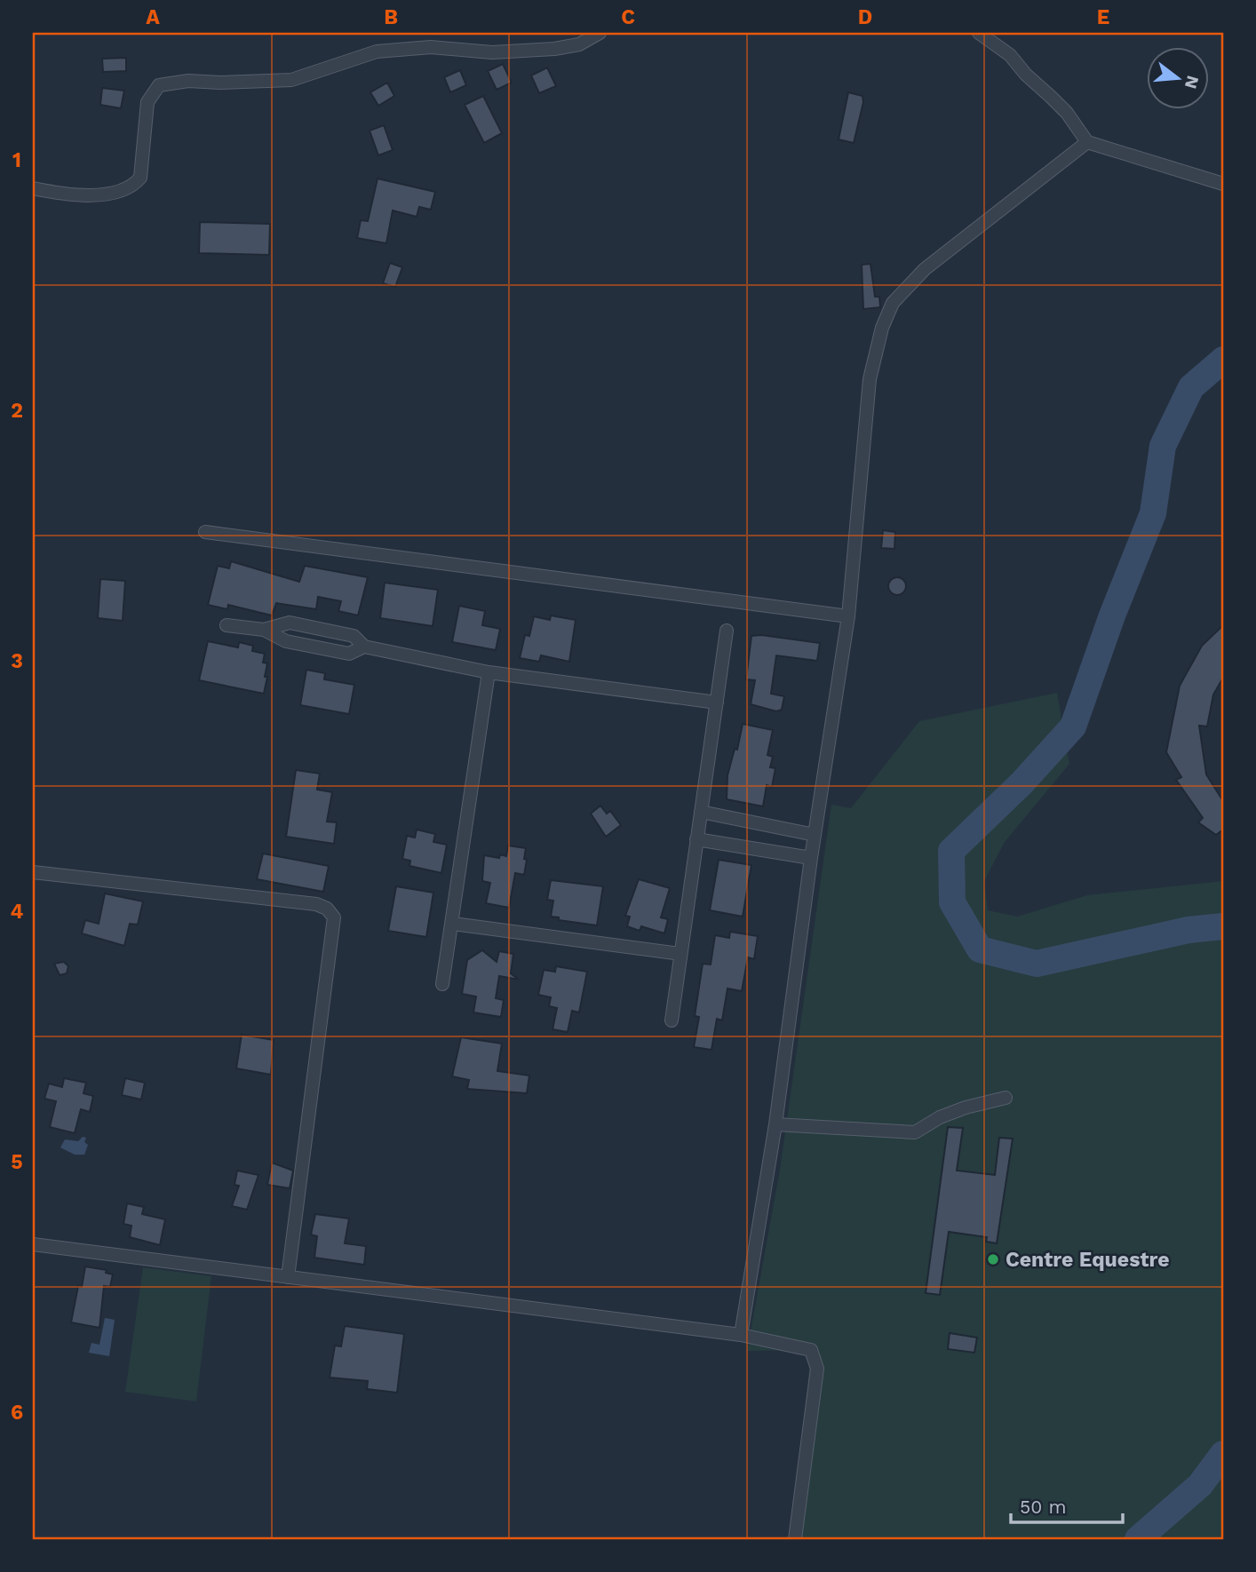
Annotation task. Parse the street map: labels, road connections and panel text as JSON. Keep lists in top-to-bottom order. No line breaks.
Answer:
{"places":["Centre Equestre"],"scale_bar":"50 m","north":"right","grid":{"columns":["A","B","C","D","E"],"rows":["1","2","3","4","5","6"]}}
